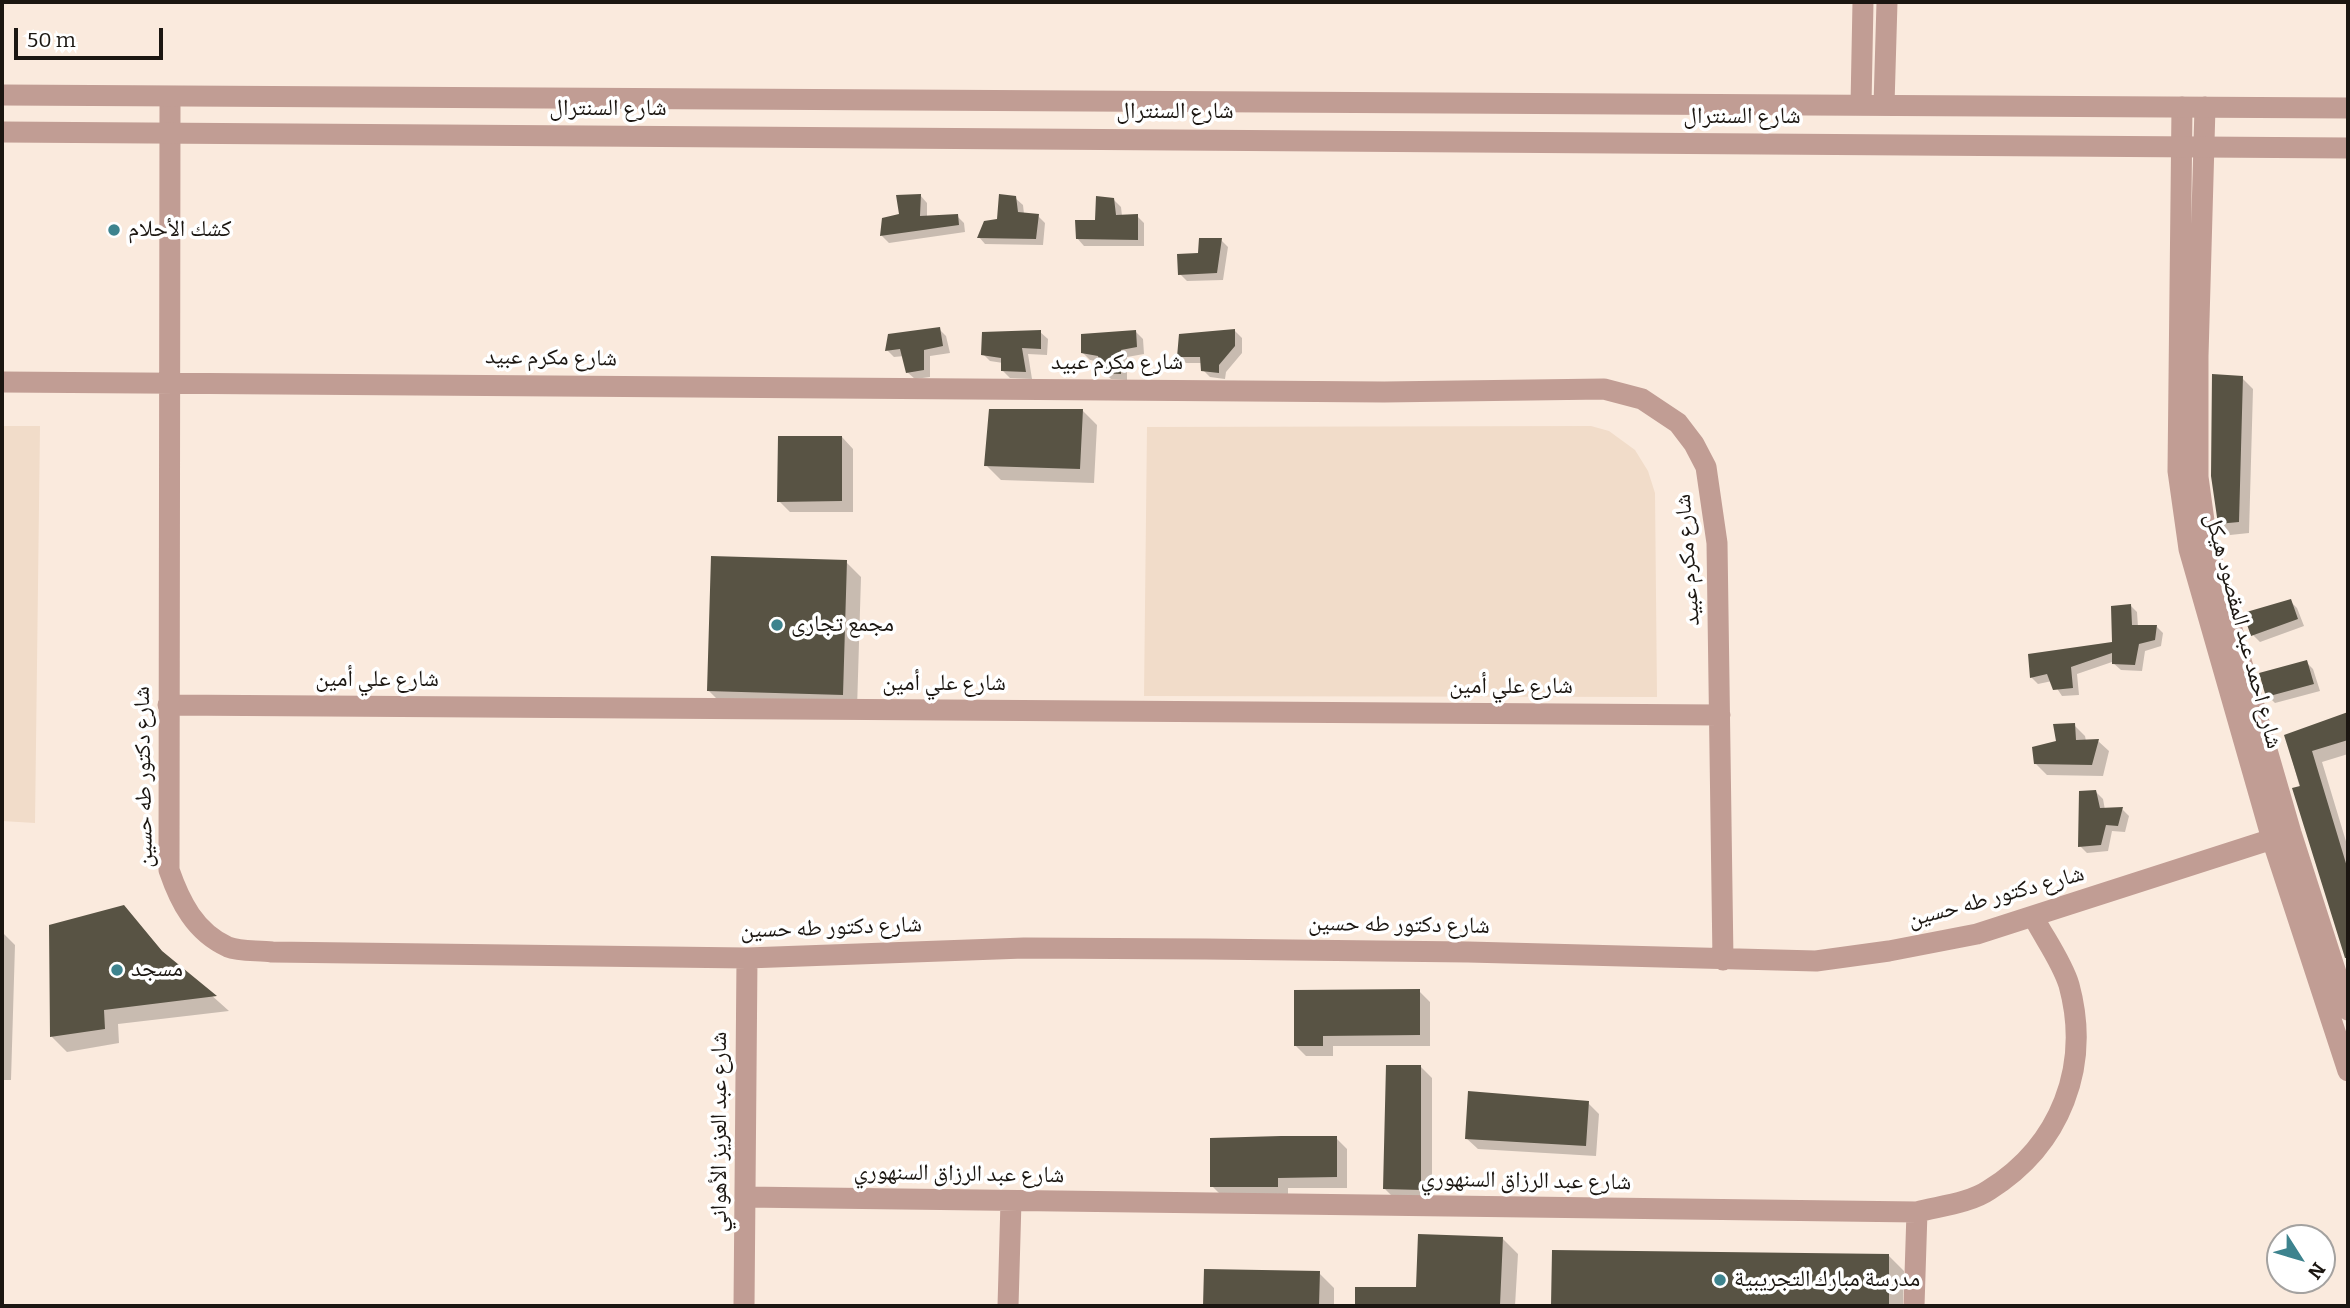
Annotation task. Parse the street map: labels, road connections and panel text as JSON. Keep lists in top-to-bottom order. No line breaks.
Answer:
{"streets":{"street":["شارع السنترال","شارع مكرم عبيد","شارع احمد عبد المقصود هيكل","شارع علي أمين","شارع دكتور طه حسين","شارع عبد العزيز الأهواني","شارع عبد الرزاق السنهوري"]},"crossings":[["شارع السنترال","شارع احمد عبد المقصود هيكل"],["شارع السنترال","شارع دكتور طه حسين"],["شارع مكرم عبيد","شارع علي أمين"],["شارع مكرم عبيد","شارع دكتور طه حسين"],["شارع احمد عبد المقصود هيكل","شارع دكتور طه حسين"],["شارع علي أمين","شارع دكتور طه حسين"],["شارع دكتور طه حسين","شارع عبد العزيز الأهواني"],["شارع دكتور طه حسين","شارع عبد الرزاق السنهوري"],["شارع عبد العزيز الأهواني","شارع عبد الرزاق السنهوري"]],"places":["كشك الأحلام","مجمع تجارى","مسجد","مدرسة مبارك التجريبية"],"scale_bar":"50 m","north":"bottom right"}
